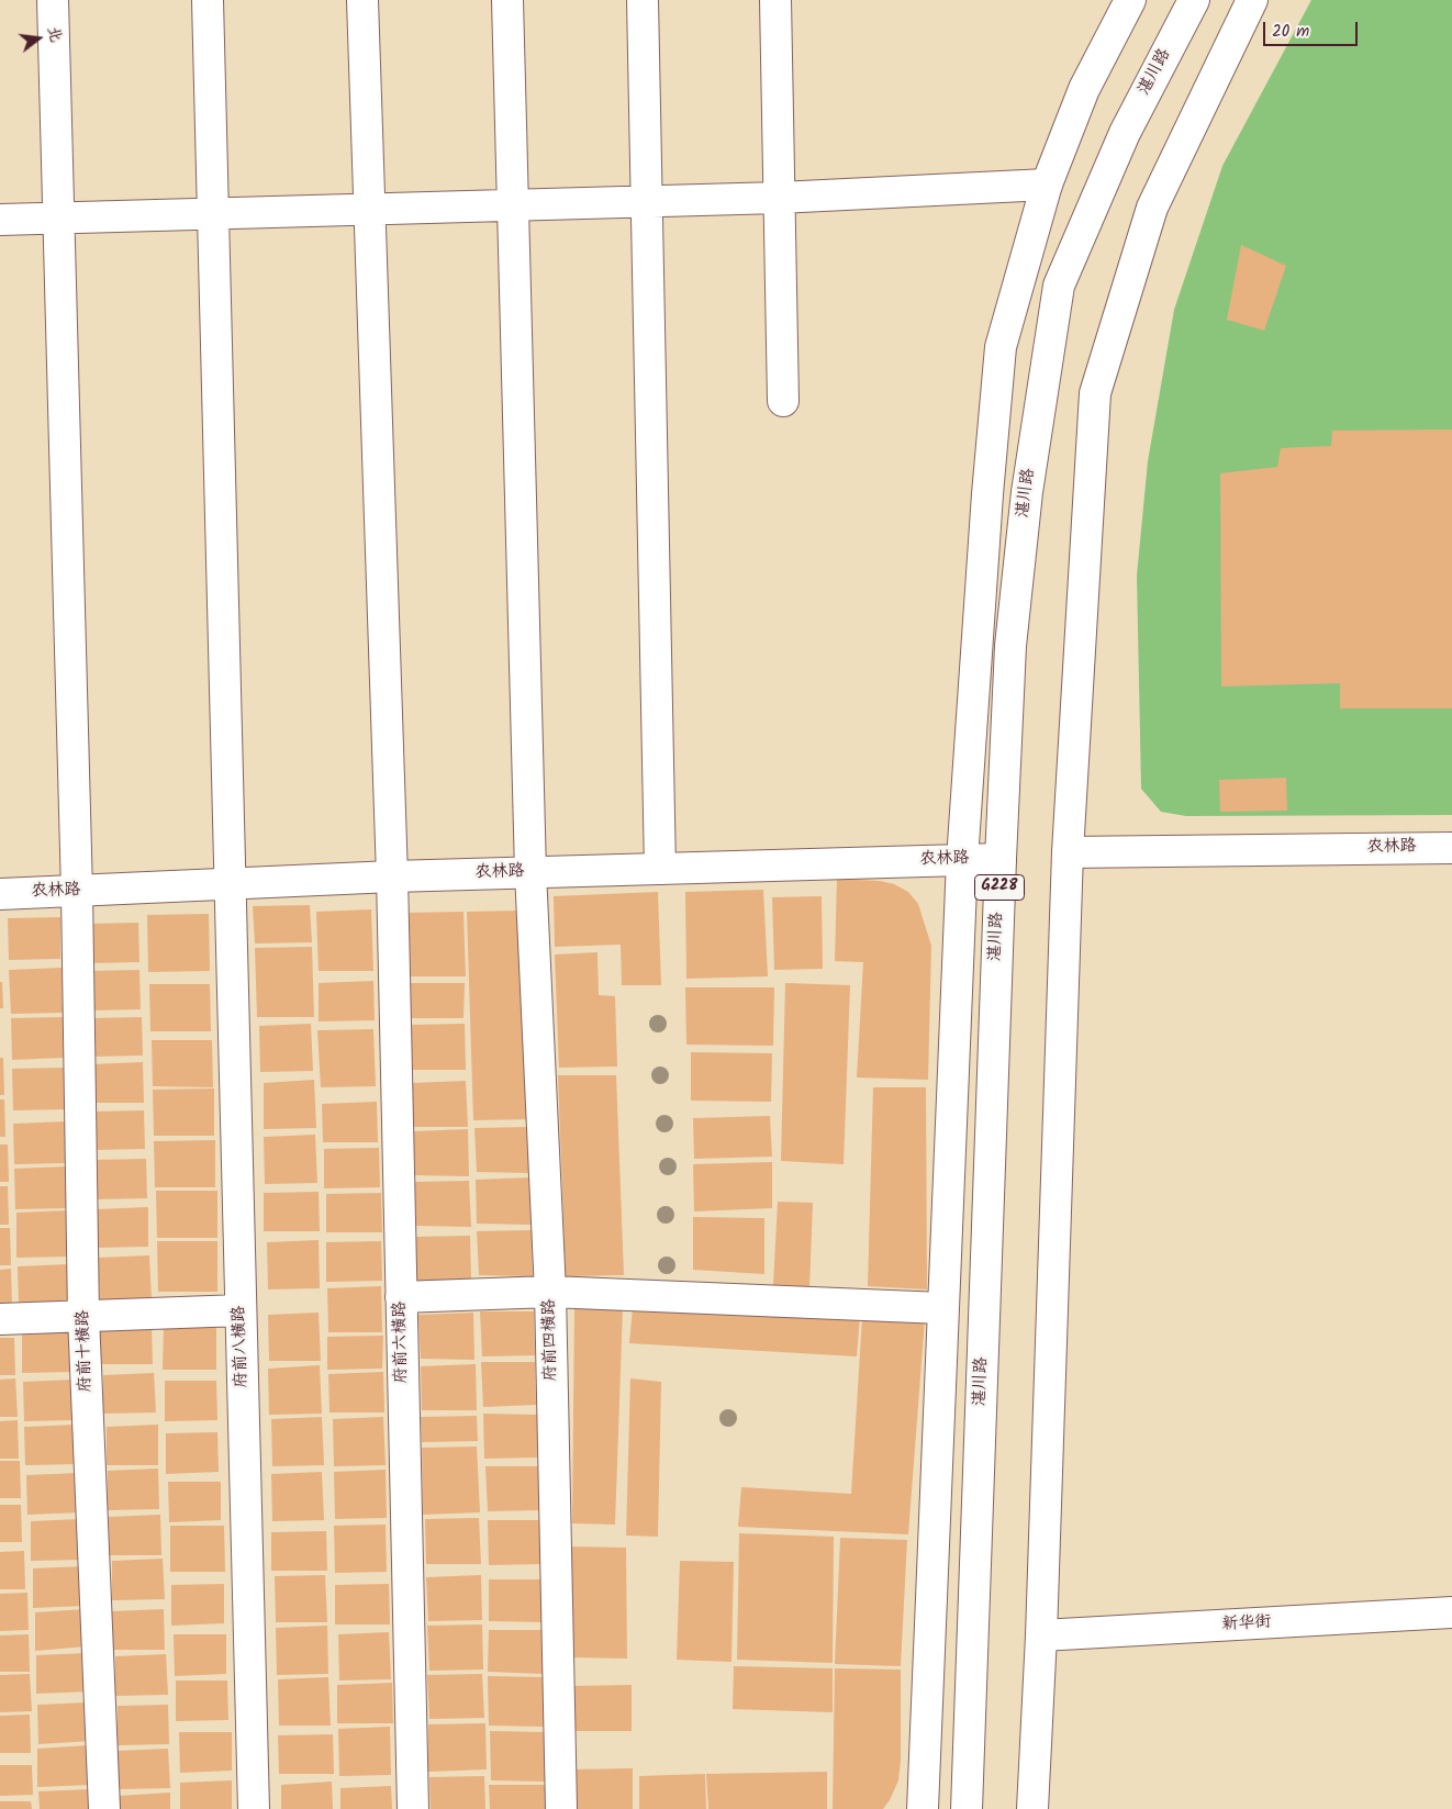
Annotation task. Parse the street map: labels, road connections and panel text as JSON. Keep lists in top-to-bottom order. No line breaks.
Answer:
{"streets":{"main road":["湛川路","农林路","G228","府前四横路","府前六横路","府前八横路","府前十横路","新华街"]},"crossings":[["湛川路","农林路"],["农林路","府前四横路"],["农林路","府前六横路"],["农林路","府前八横路"],["农林路","府前十横路"]],"scale_bar":"20 m","north":"right"}
